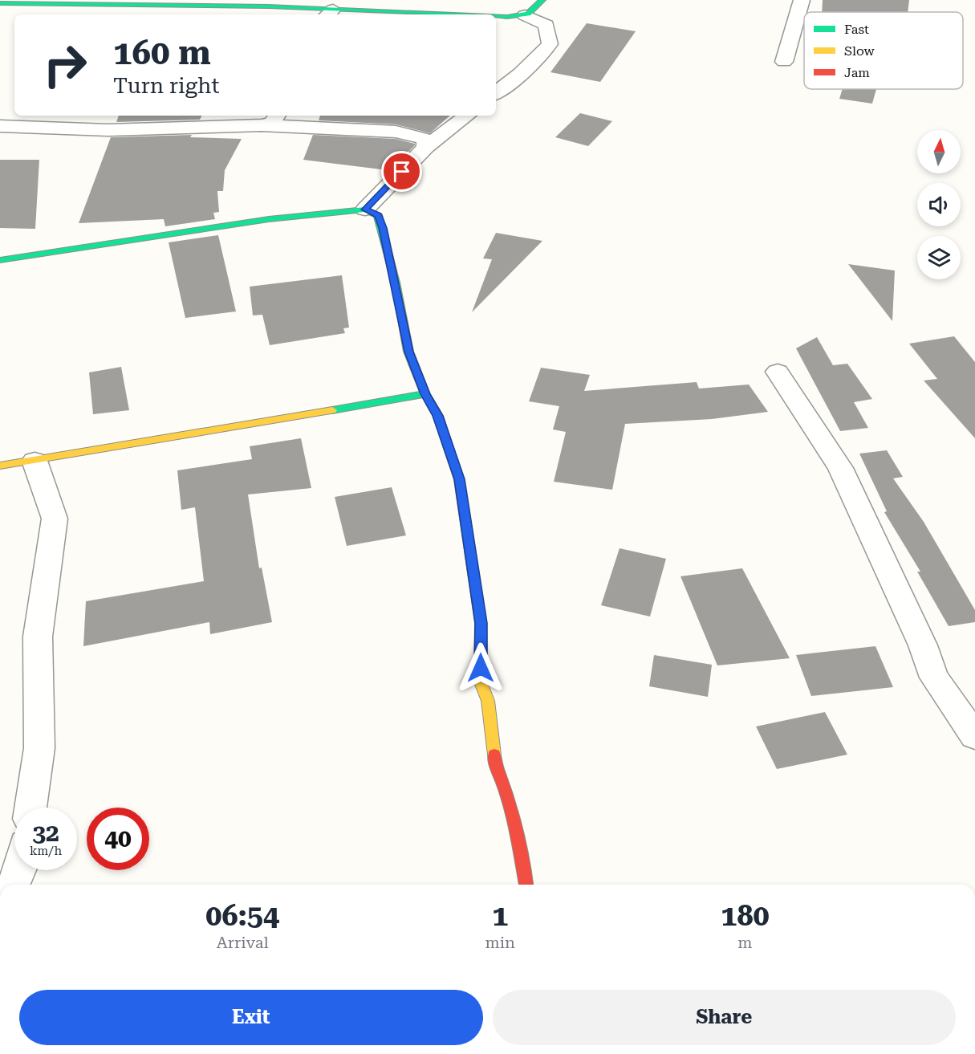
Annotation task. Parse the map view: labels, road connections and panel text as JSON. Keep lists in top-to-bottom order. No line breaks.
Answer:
{"legend":["Fast","Slow","Jam"],"north":"top","page":{"turn":["160 m","Turn right"],"speed":"32 km/h","limit":"40","eta":["06:54","Arrival","1","min","180","m"],"buttons":["Exit","Share"]}}
